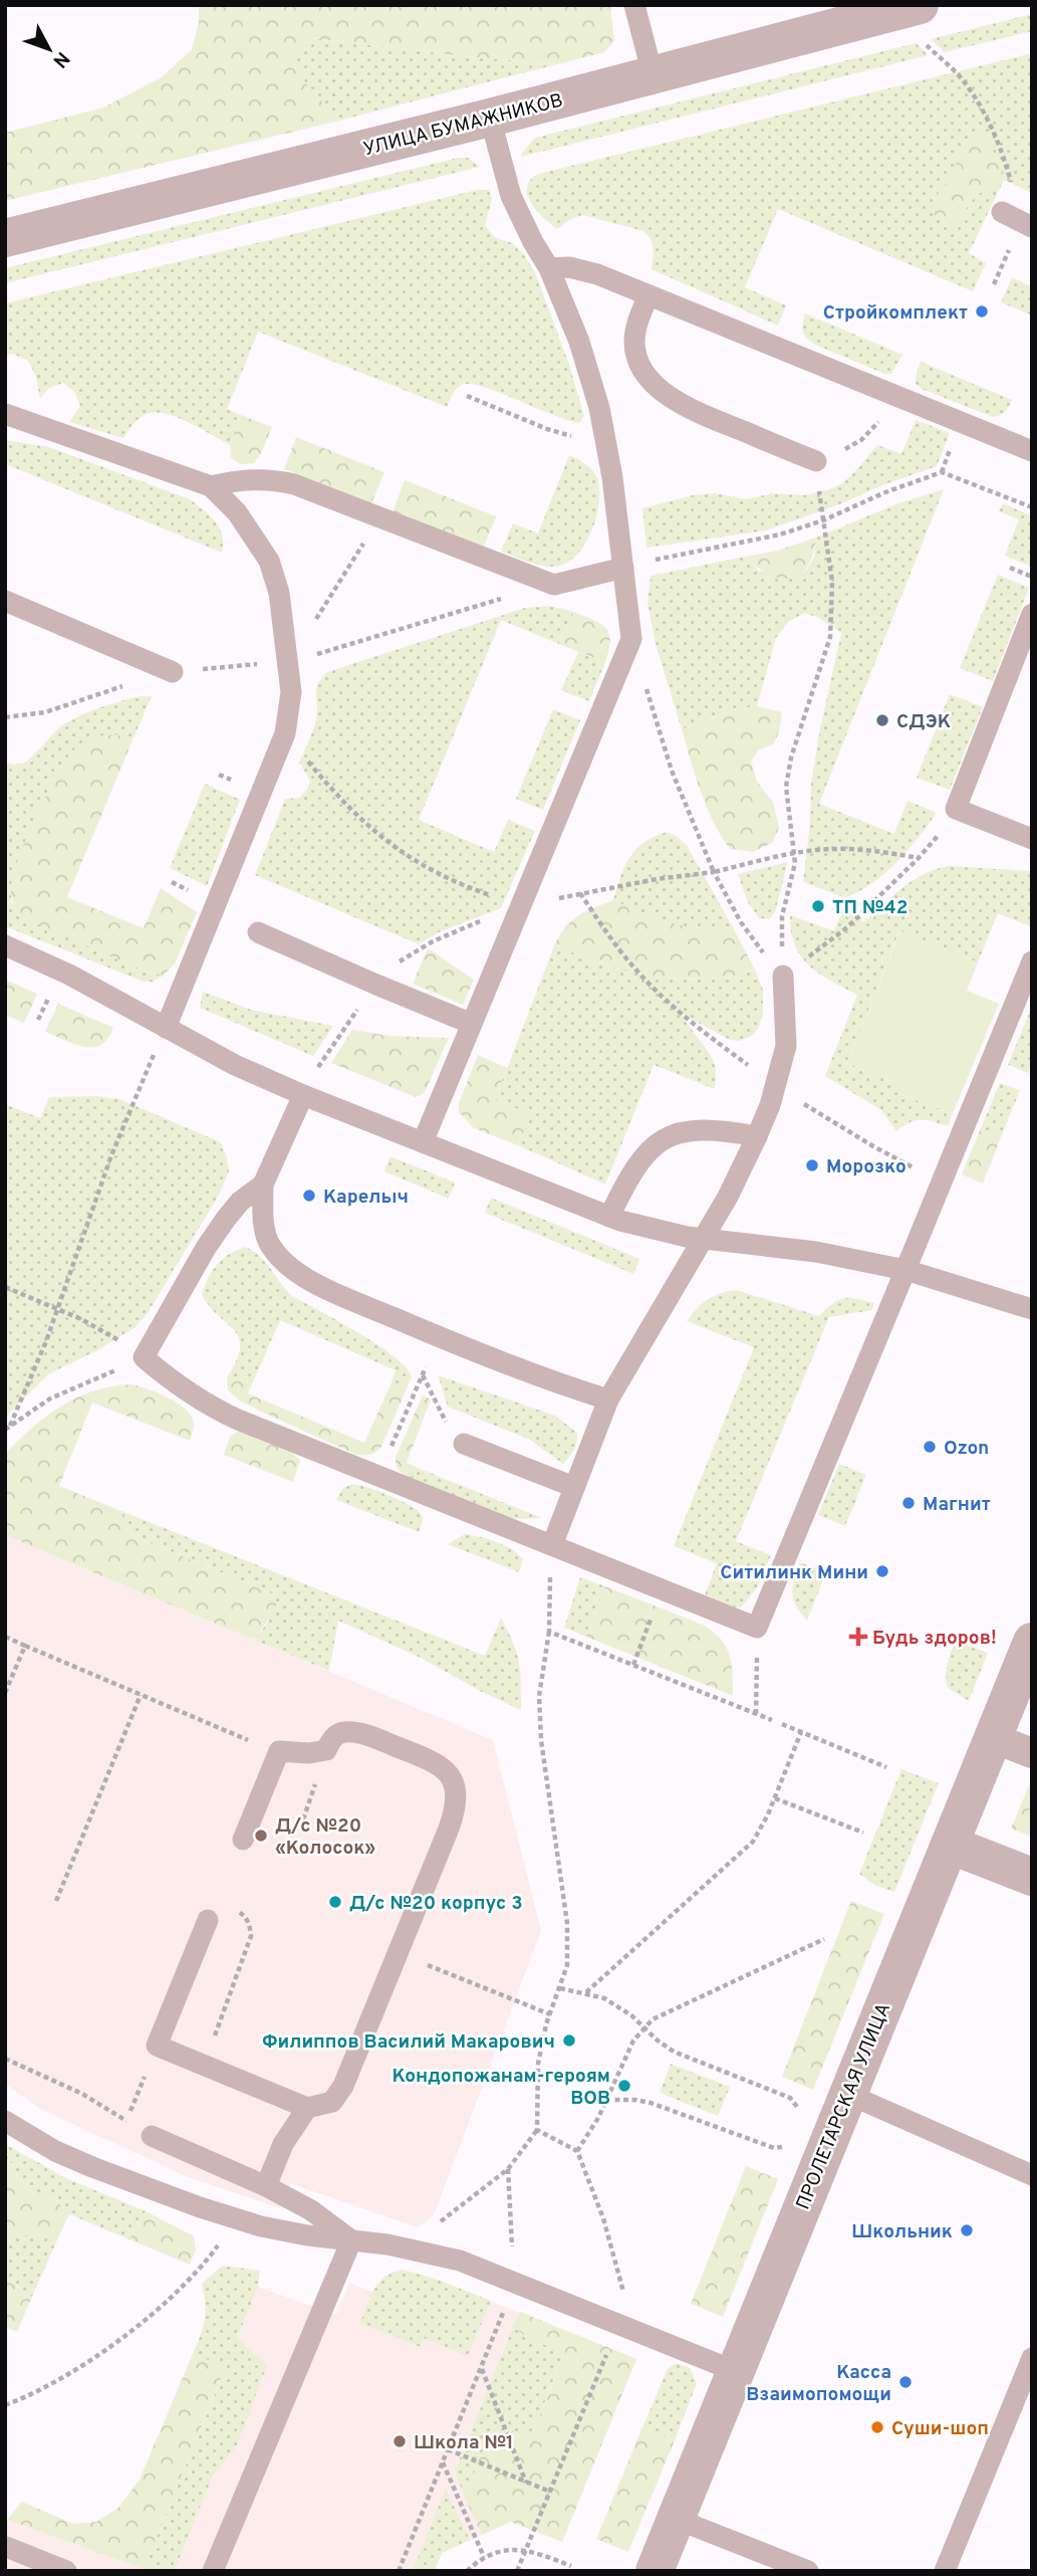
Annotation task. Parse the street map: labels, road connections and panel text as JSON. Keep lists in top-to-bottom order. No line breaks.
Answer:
{"streets":{"street":["УЛИЦА БУМАЖНИКОВ","ПРОЛЕТАРСКАЯ УЛИЦА"]},"places":{"other":["Стройкомплект","СДЭК","ТП №42","Морозко","Карелыч","Ozon","Магнит","Ситилинк Мини","Д/с №20 «Колосок»","Д/с №20 корпус 3","Филиппов Василий Макарович","Кондопожанам-героям ВОВ","Школьник","Касса Взаимопомощи","Суши-шоп","Школа №1"],"health":["Будь здоров!"]},"north":"bottom right"}
